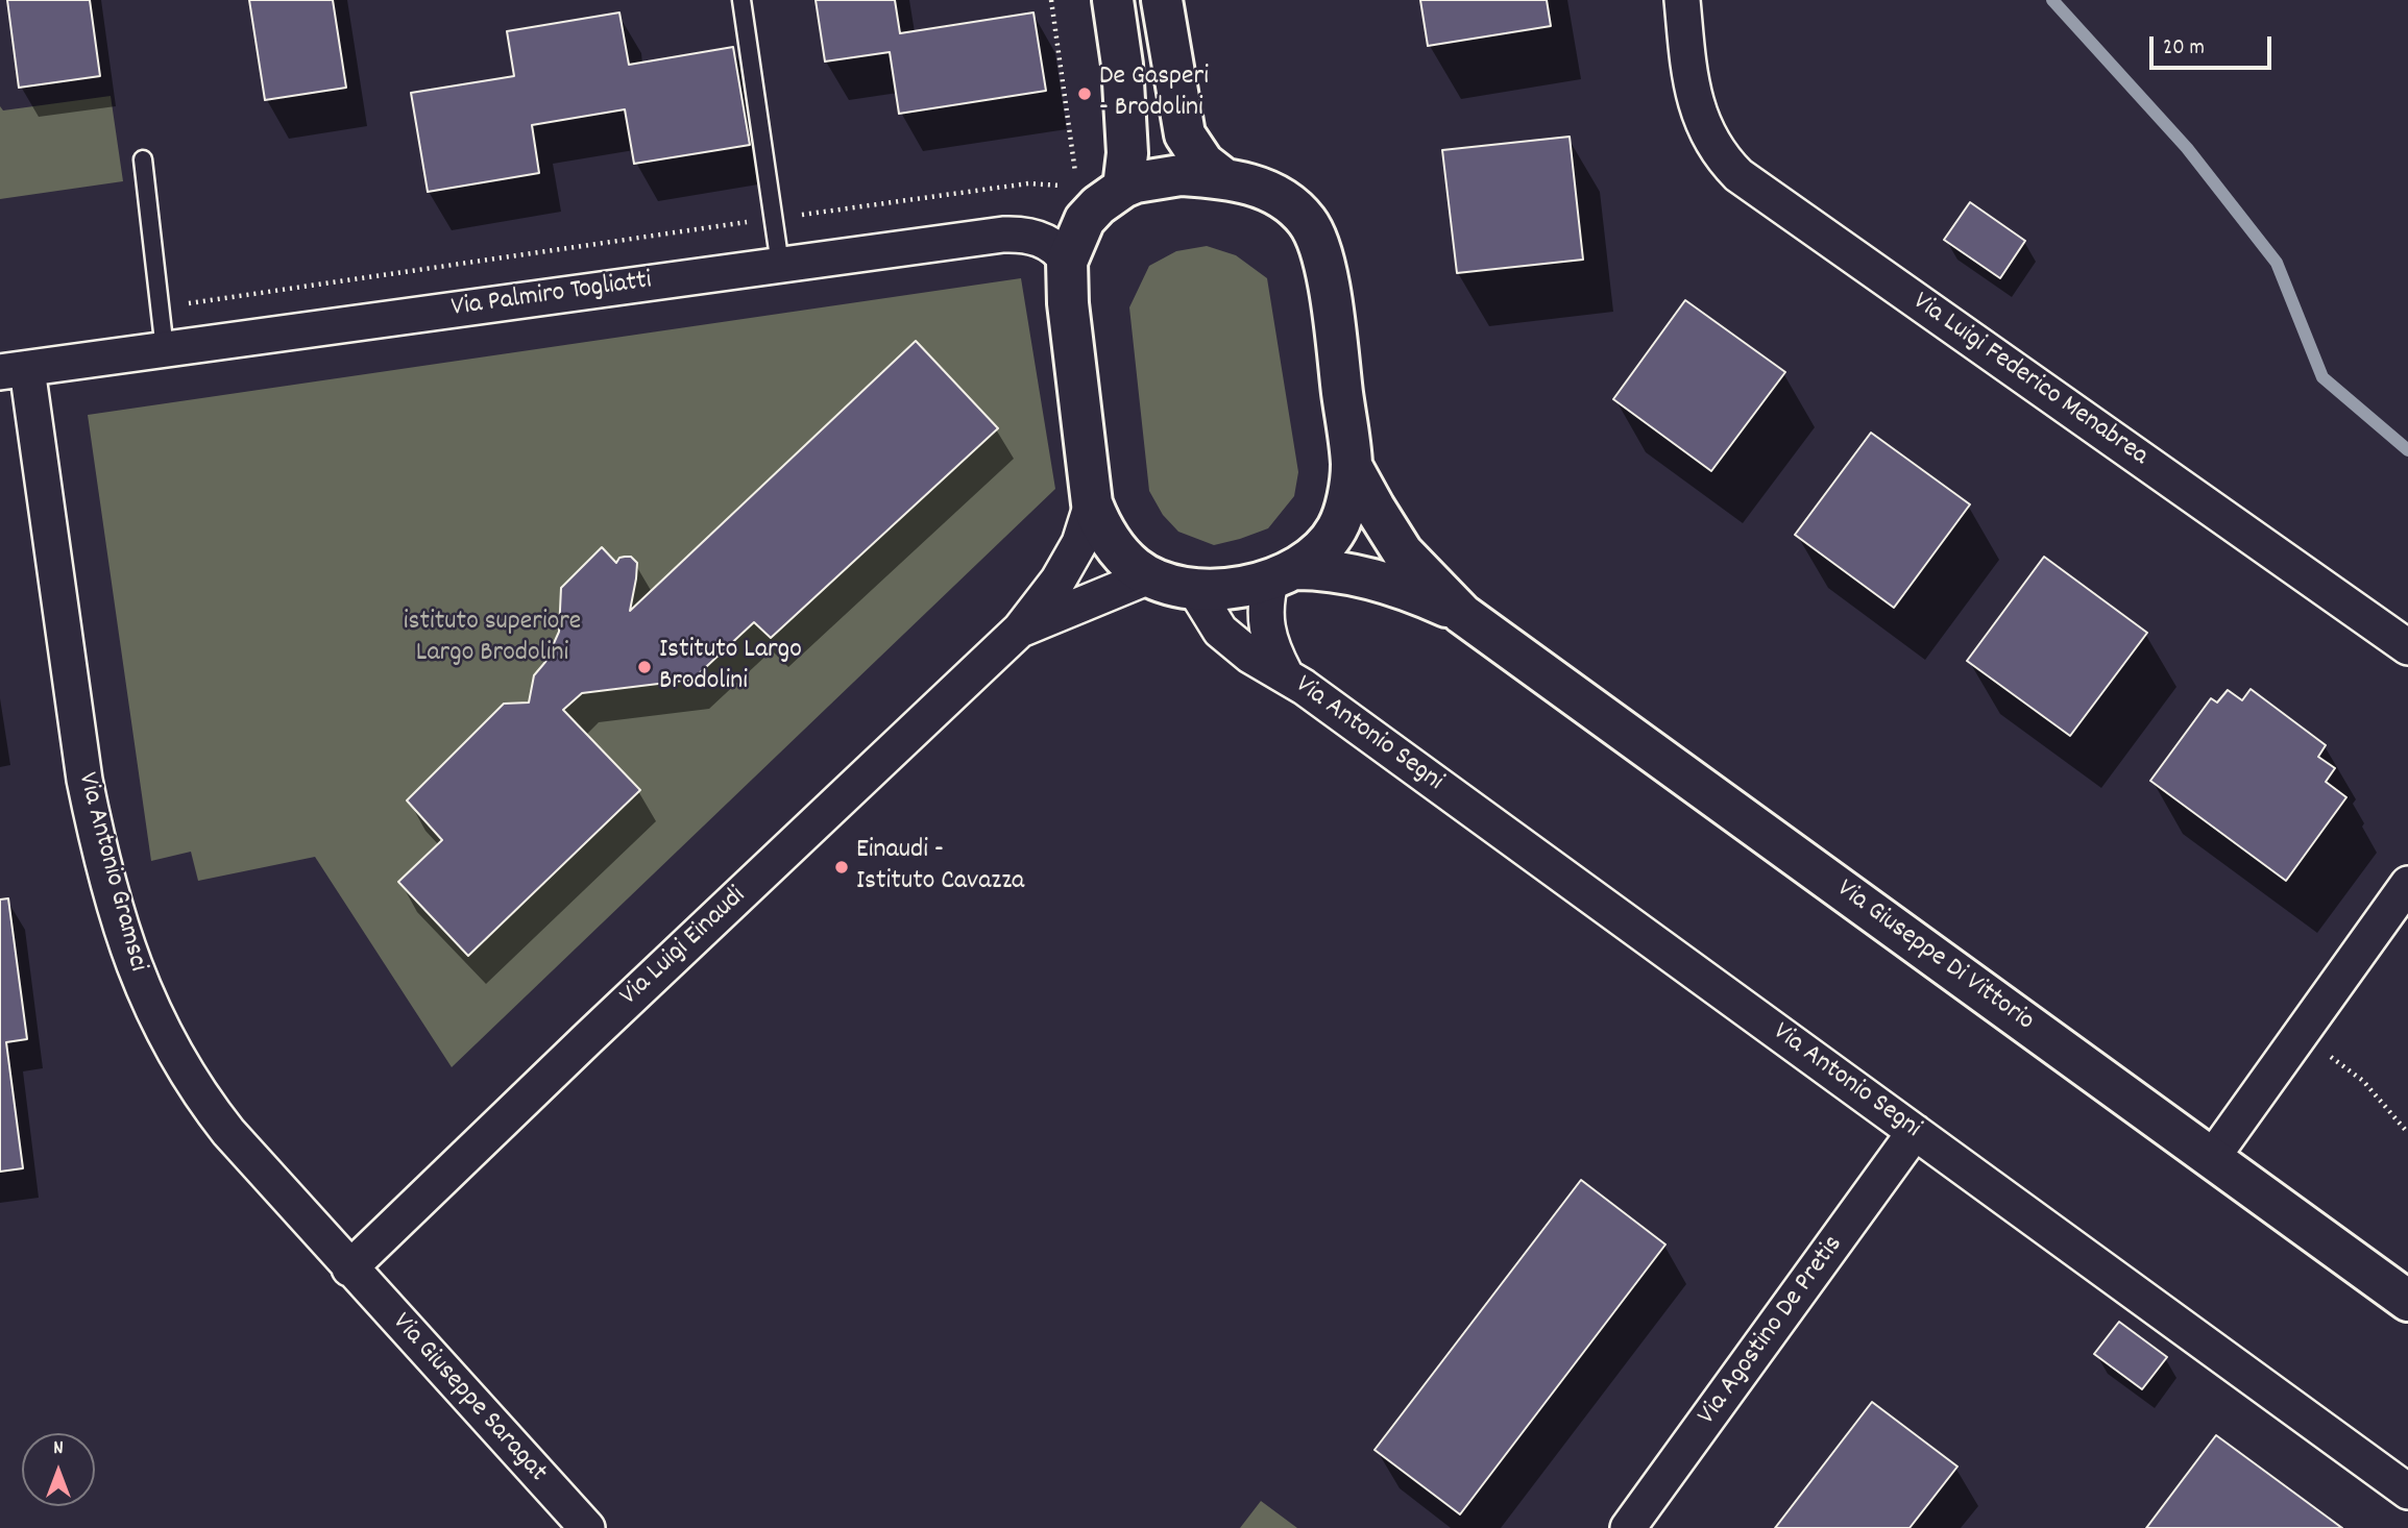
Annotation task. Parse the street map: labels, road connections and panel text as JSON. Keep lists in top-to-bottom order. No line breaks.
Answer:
{"streets":{"street":["Via Palmiro Togliatti","Via Luigi Federico Menabrea","Via Antonio Segni","Via Antonio Gramsci","Via Luigi Einaudi","Via Giuseppe Di Vittorio","Via Agostino De Pretis","Via Giuseppe Saragat"]},"crossings":[["Via Palmiro Togliatti","Via Antonio Gramsci"],["Via Antonio Segni","Via Giuseppe Di Vittorio"],["Via Antonio Segni","Via Agostino De Pretis"],["Via Antonio Gramsci","Via Luigi Einaudi"],["Via Antonio Gramsci","Via Giuseppe Saragat"],["Via Luigi Einaudi","Via Giuseppe Di Vittorio"],["Via Luigi Einaudi","Via Giuseppe Saragat"]],"parks":["istituto superiore Largo Brodolini"],"places":["De Gasperi - Brodolini","Istituto Largo Brodolini","Einaudi - Istituto Cavazza"],"scale_bar":"20 m","north":"top"}
